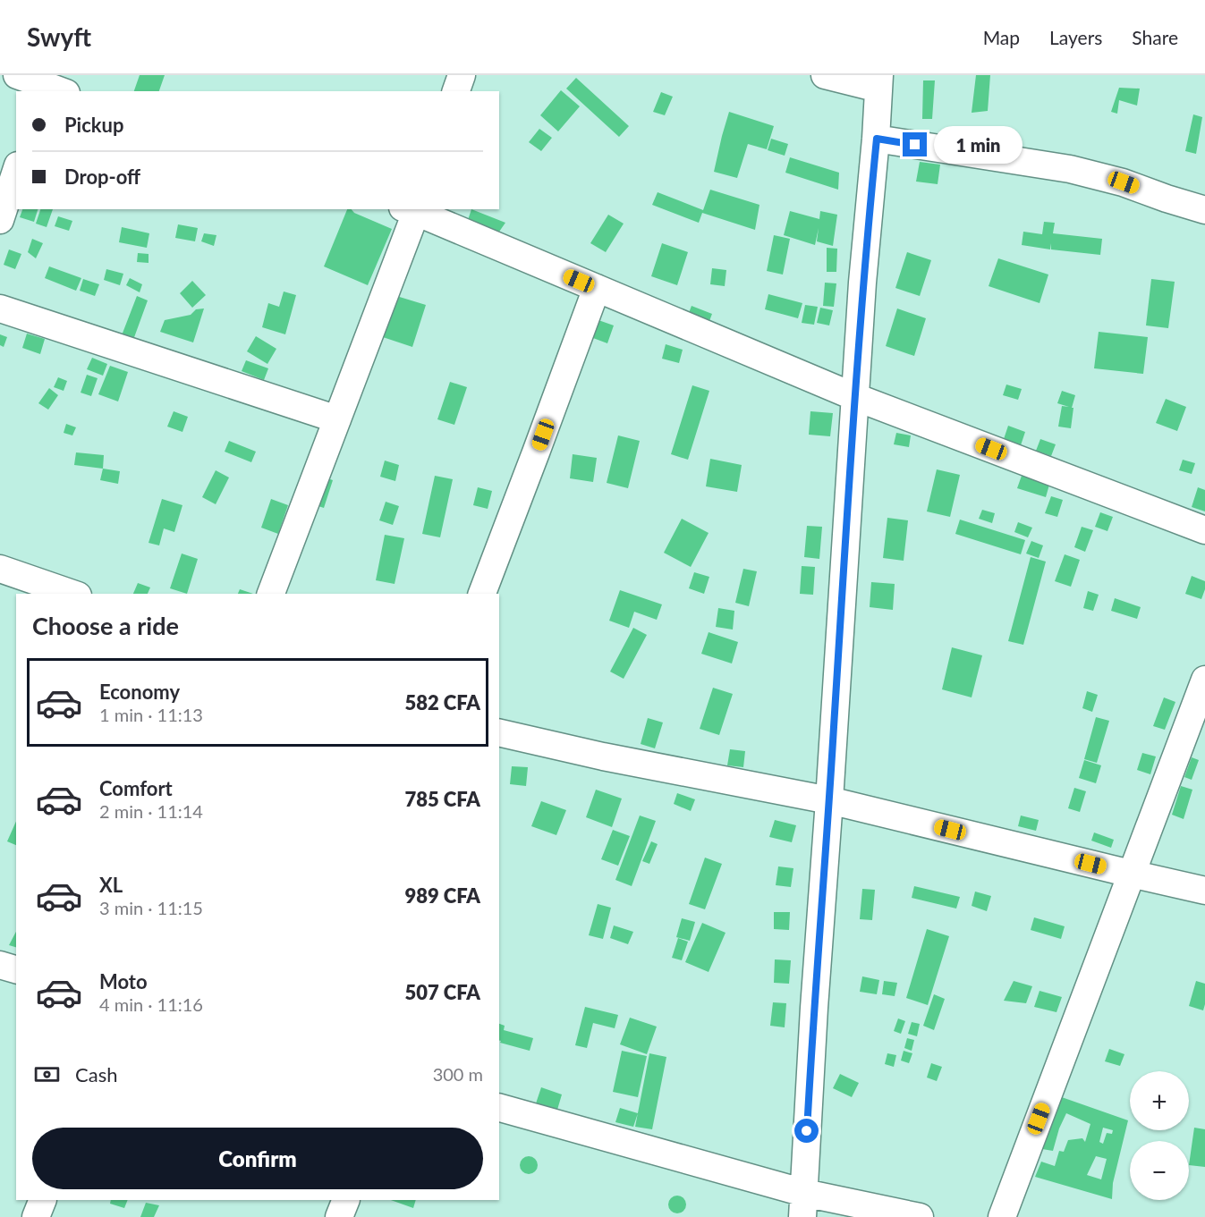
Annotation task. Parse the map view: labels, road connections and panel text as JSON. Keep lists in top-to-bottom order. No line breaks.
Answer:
{"page":{"header":"Swyft","nav":["Map","Layers","Share"],"banner":["Pickup","Drop-off"],"bubble":"1 min","heading":"Choose a ride","list":[{"name":"Economy","note":"1 min · 11:13","value":"582 CFA"},{"name":"Comfort","note":"2 min · 11:14","value":"785 CFA"},{"name":"XL","note":"3 min · 11:15","value":"989 CFA"},{"name":"Moto","note":"4 min · 11:16","value":"507 CFA"}],"pay":["Cash","300 m"],"map_buttons":["+","−"],"buttons":"Confirm"}}
